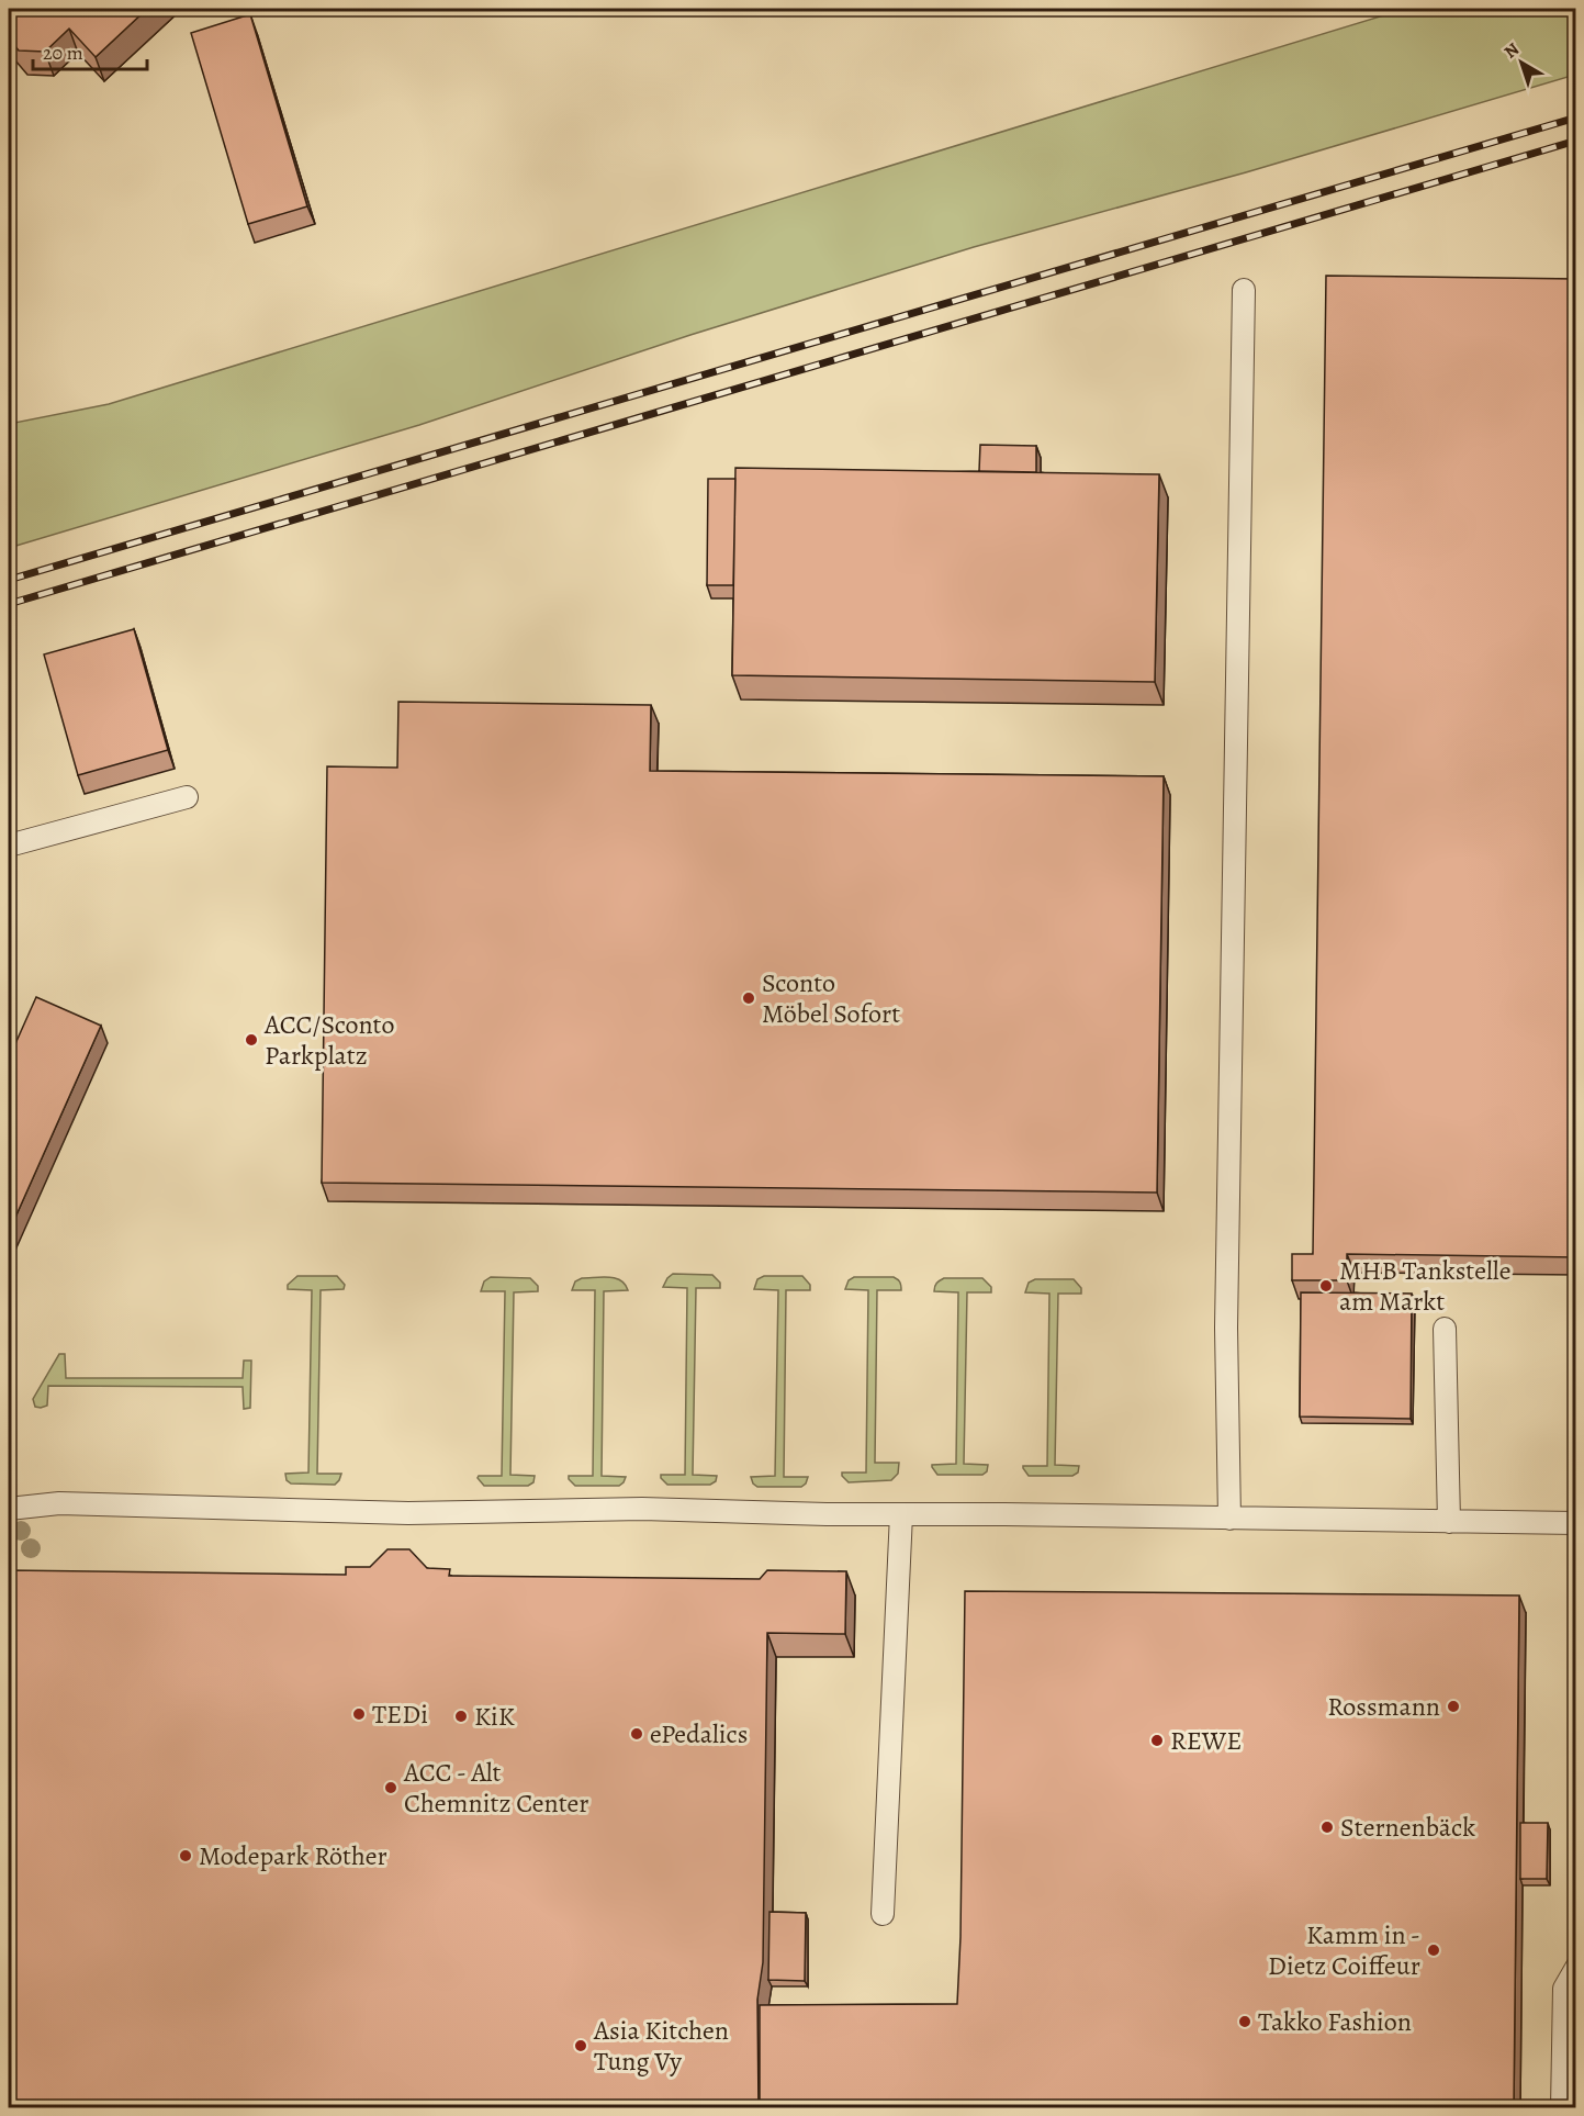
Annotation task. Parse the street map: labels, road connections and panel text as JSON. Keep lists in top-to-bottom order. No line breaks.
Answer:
{"places":["Sconto Möbel Sofort","ACC/Sconto Parkplatz","MHB Tankstelle am Markt","Rossmann","TEDi","KiK","ePedalics","REWE","ACC - Alt Chemnitz Center","Sternenbäck","Modepark Röther","Kamm in - Dietz Coiffeur","Takko Fashion","Asia Kitchen Tung Vy"],"scale_bar":"20 m","north":"top left"}
